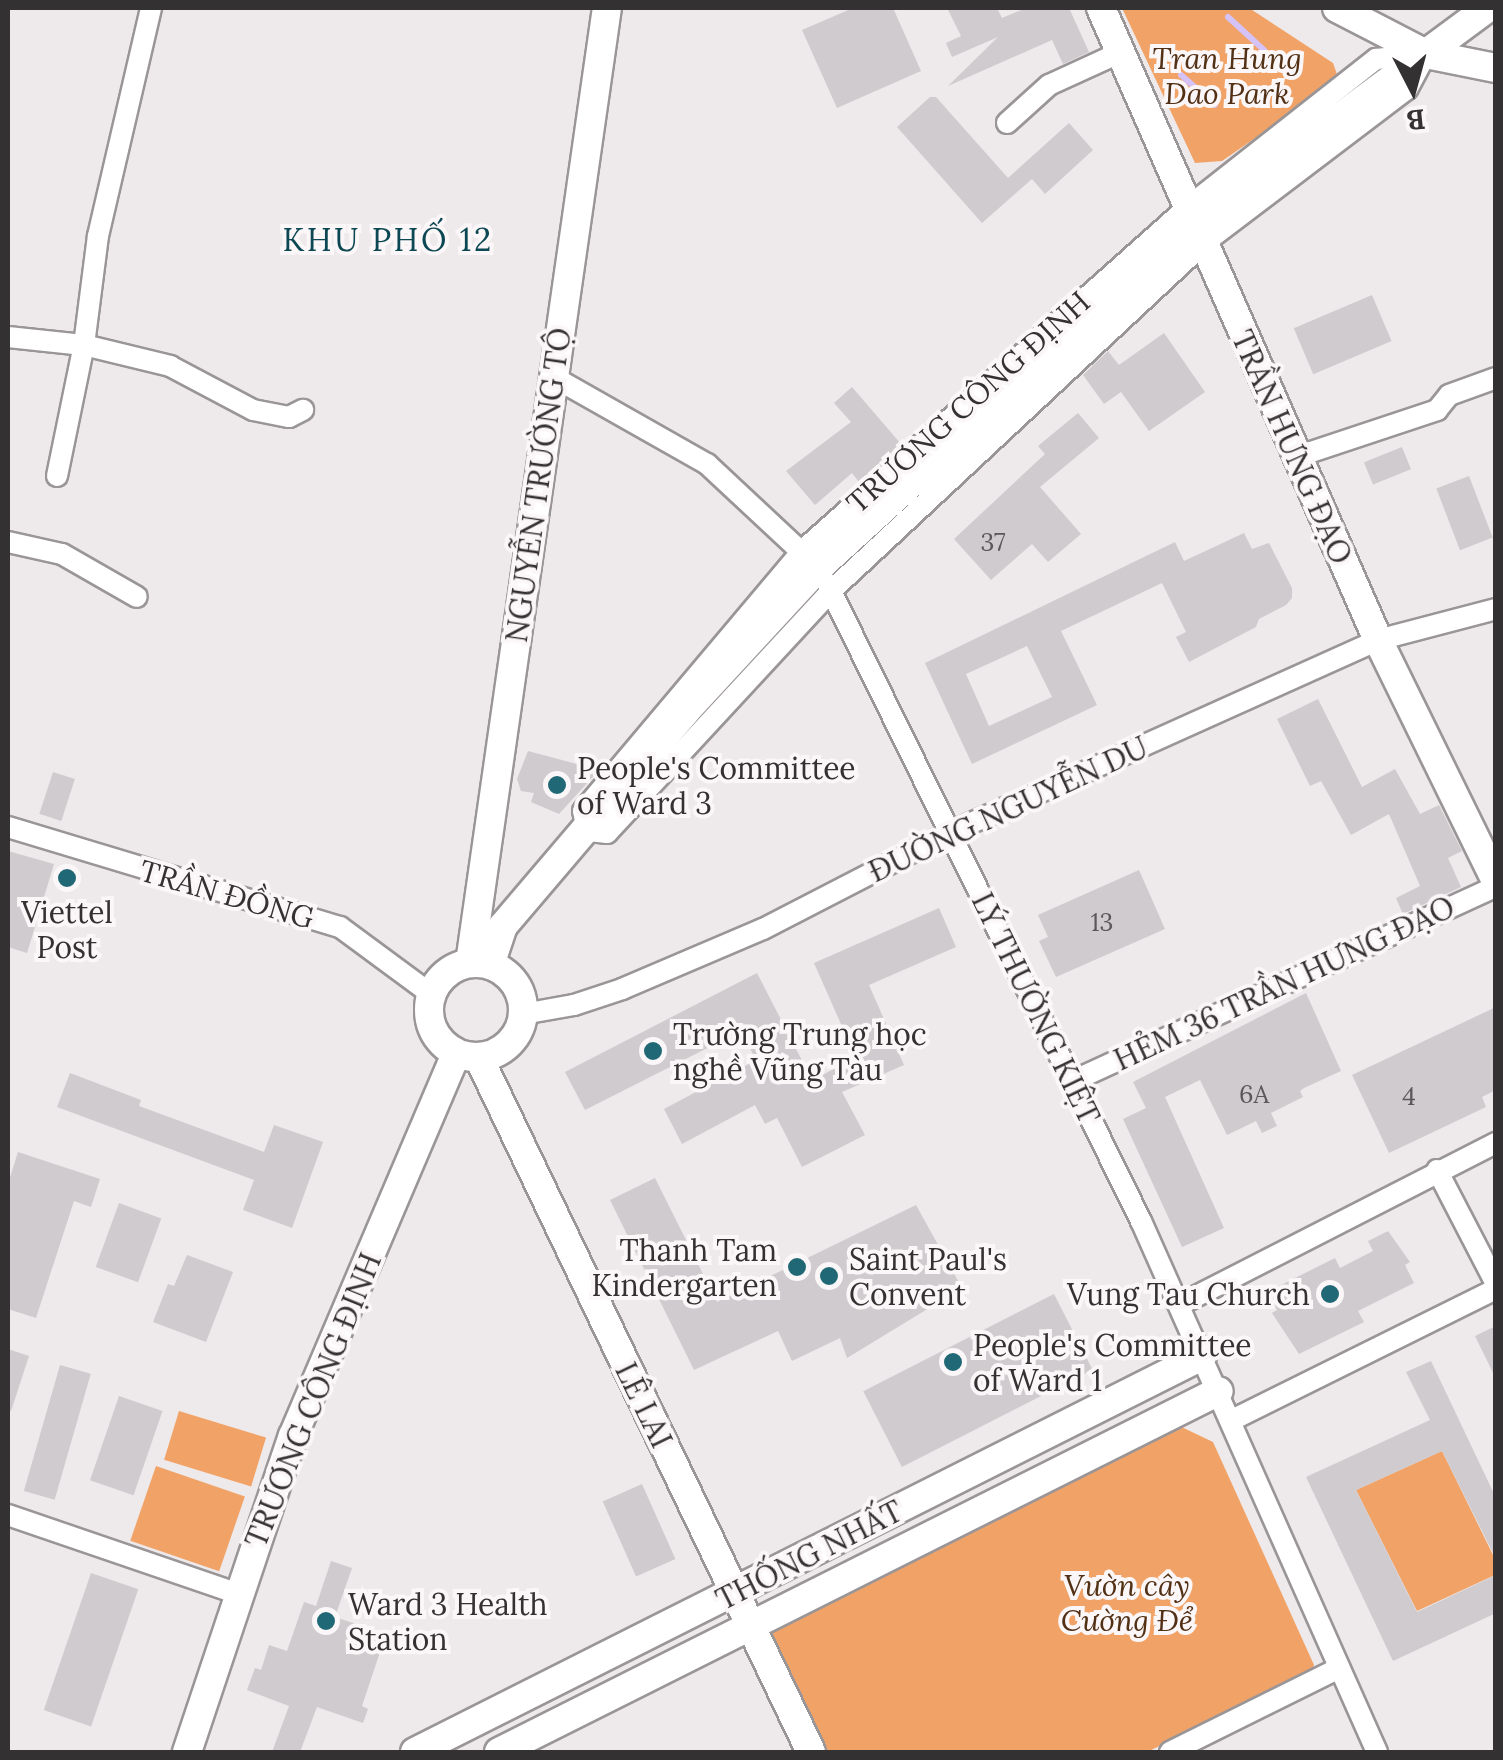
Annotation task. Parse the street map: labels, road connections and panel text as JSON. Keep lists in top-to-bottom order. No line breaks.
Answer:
{"streets":{"main road":["TRƯƠNG CÔNG ĐỊNH","TRẦN HƯNG ĐẠO","NGUYỄN TRƯỜNG TỘ","LÊ LAI","THỐNG NHẤT"],"street":["ĐƯỜNG NGUYỄN DU","TRẦN ĐỒNG","HẺM 36 TRẦN HƯNG ĐẠO","LÝ THƯỜNG KIỆT"]},"crossings":[["TRƯƠNG CÔNG ĐỊNH","TRẦN HƯNG ĐẠO"],["TRƯƠNG CÔNG ĐỊNH","NGUYỄN TRƯỜNG TỘ"],["TRƯƠNG CÔNG ĐỊNH","ĐƯỜNG NGUYỄN DU"],["TRƯƠNG CÔNG ĐỊNH","TRẦN ĐỒNG"],["TRƯƠNG CÔNG ĐỊNH","LÝ THƯỜNG KIỆT"],["TRƯƠNG CÔNG ĐỊNH","LÊ LAI"],["TRẦN HƯNG ĐẠO","ĐƯỜNG NGUYỄN DU"],["TRẦN HƯNG ĐẠO","HẺM 36 TRẦN HƯNG ĐẠO"],["NGUYỄN TRƯỜNG TỘ","ĐƯỜNG NGUYỄN DU"],["NGUYỄN TRƯỜNG TỘ","TRẦN ĐỒNG"],["NGUYỄN TRƯỜNG TỘ","LÝ THƯỜNG KIỆT"],["NGUYỄN TRƯỜNG TỘ","LÊ LAI"],["ĐƯỜNG NGUYỄN DU","TRẦN ĐỒNG"],["ĐƯỜNG NGUYỄN DU","LÝ THƯỜNG KIỆT"],["ĐƯỜNG NGUYỄN DU","LÊ LAI"],["TRẦN ĐỒNG","LÊ LAI"],["HẺM 36 TRẦN HƯNG ĐẠO","LÝ THƯỜNG KIỆT"],["LÝ THƯỜNG KIỆT","THỐNG NHẤT"],["LÊ LAI","THỐNG NHẤT"]],"districts":["KHU PHỐ 12"],"parks":["Tran Hung Dao Park","Vườn cây Cường Để"],"places":["People's Committee of Ward 3","Viettel Post","Trường Trung học nghề Vũng Tàu","Thanh Tam Kindergarten","Saint Paul's Convent","Vung Tau Church","People's Committee of Ward 1","Ward 3 Health Station"],"house_numbers":["37","13","6A","4"],"north":"bottom"}
